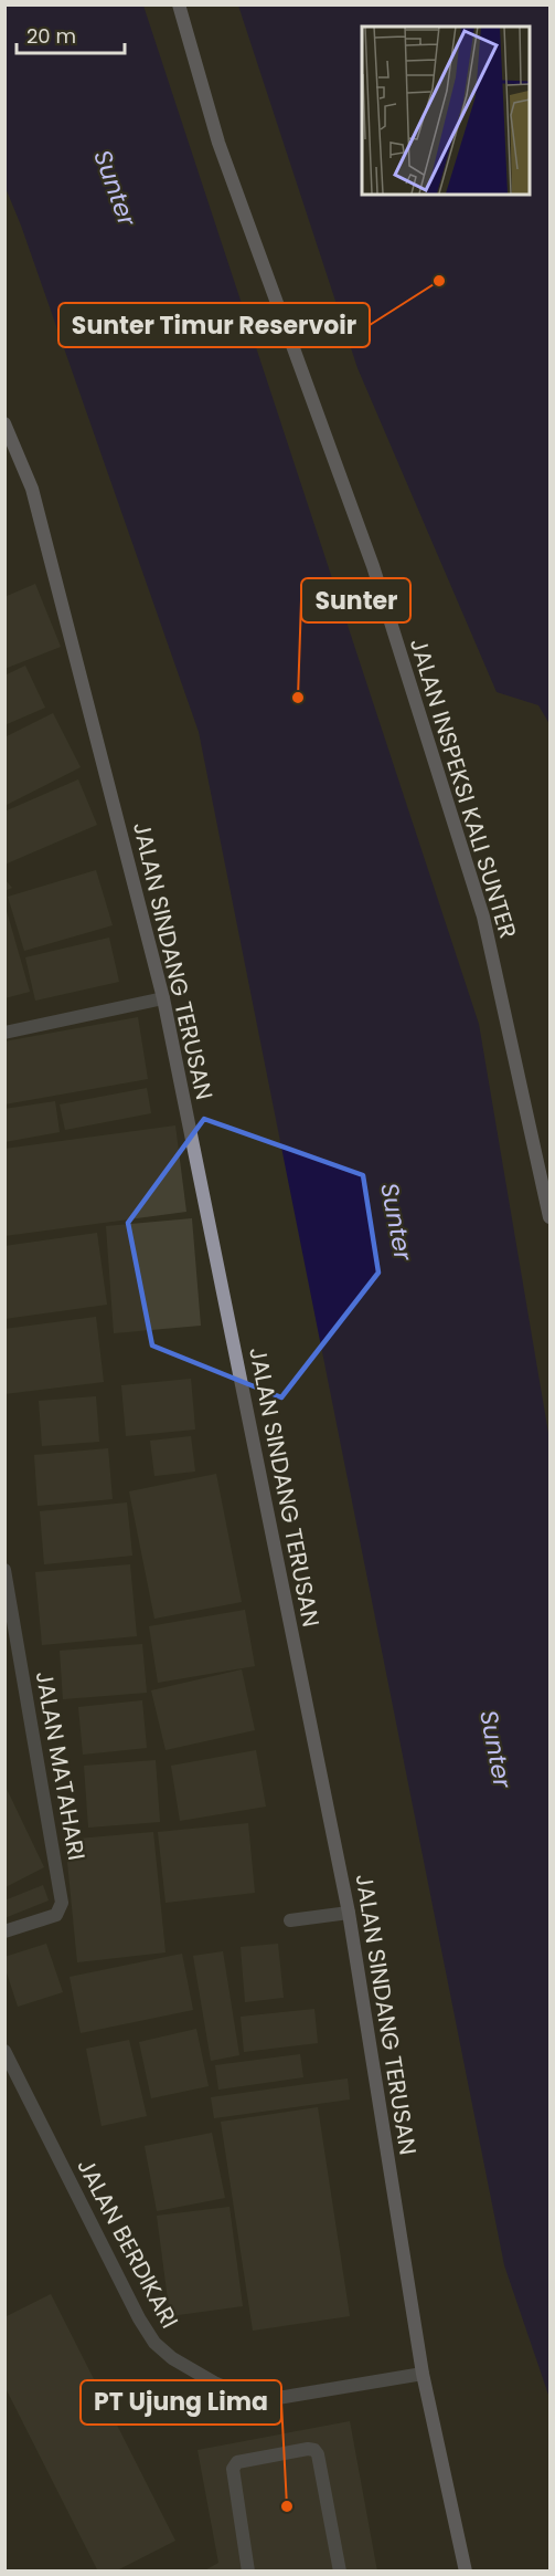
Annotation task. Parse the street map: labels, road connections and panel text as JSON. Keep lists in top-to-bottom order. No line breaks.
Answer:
{"streets":{"street":["JALAN INSPEKSI KALI SUNTER","JALAN SINDANG TERUSAN","JALAN MATAHARI","JALAN BERDIKARI"]},"crossings":[["JALAN SINDANG TERUSAN","JALAN BERDIKARI"]],"water":["Sunter"],"places":["Sunter Timur Reservoir","Sunter","PT Ujung Lima"],"scale_bar":"20 m"}
